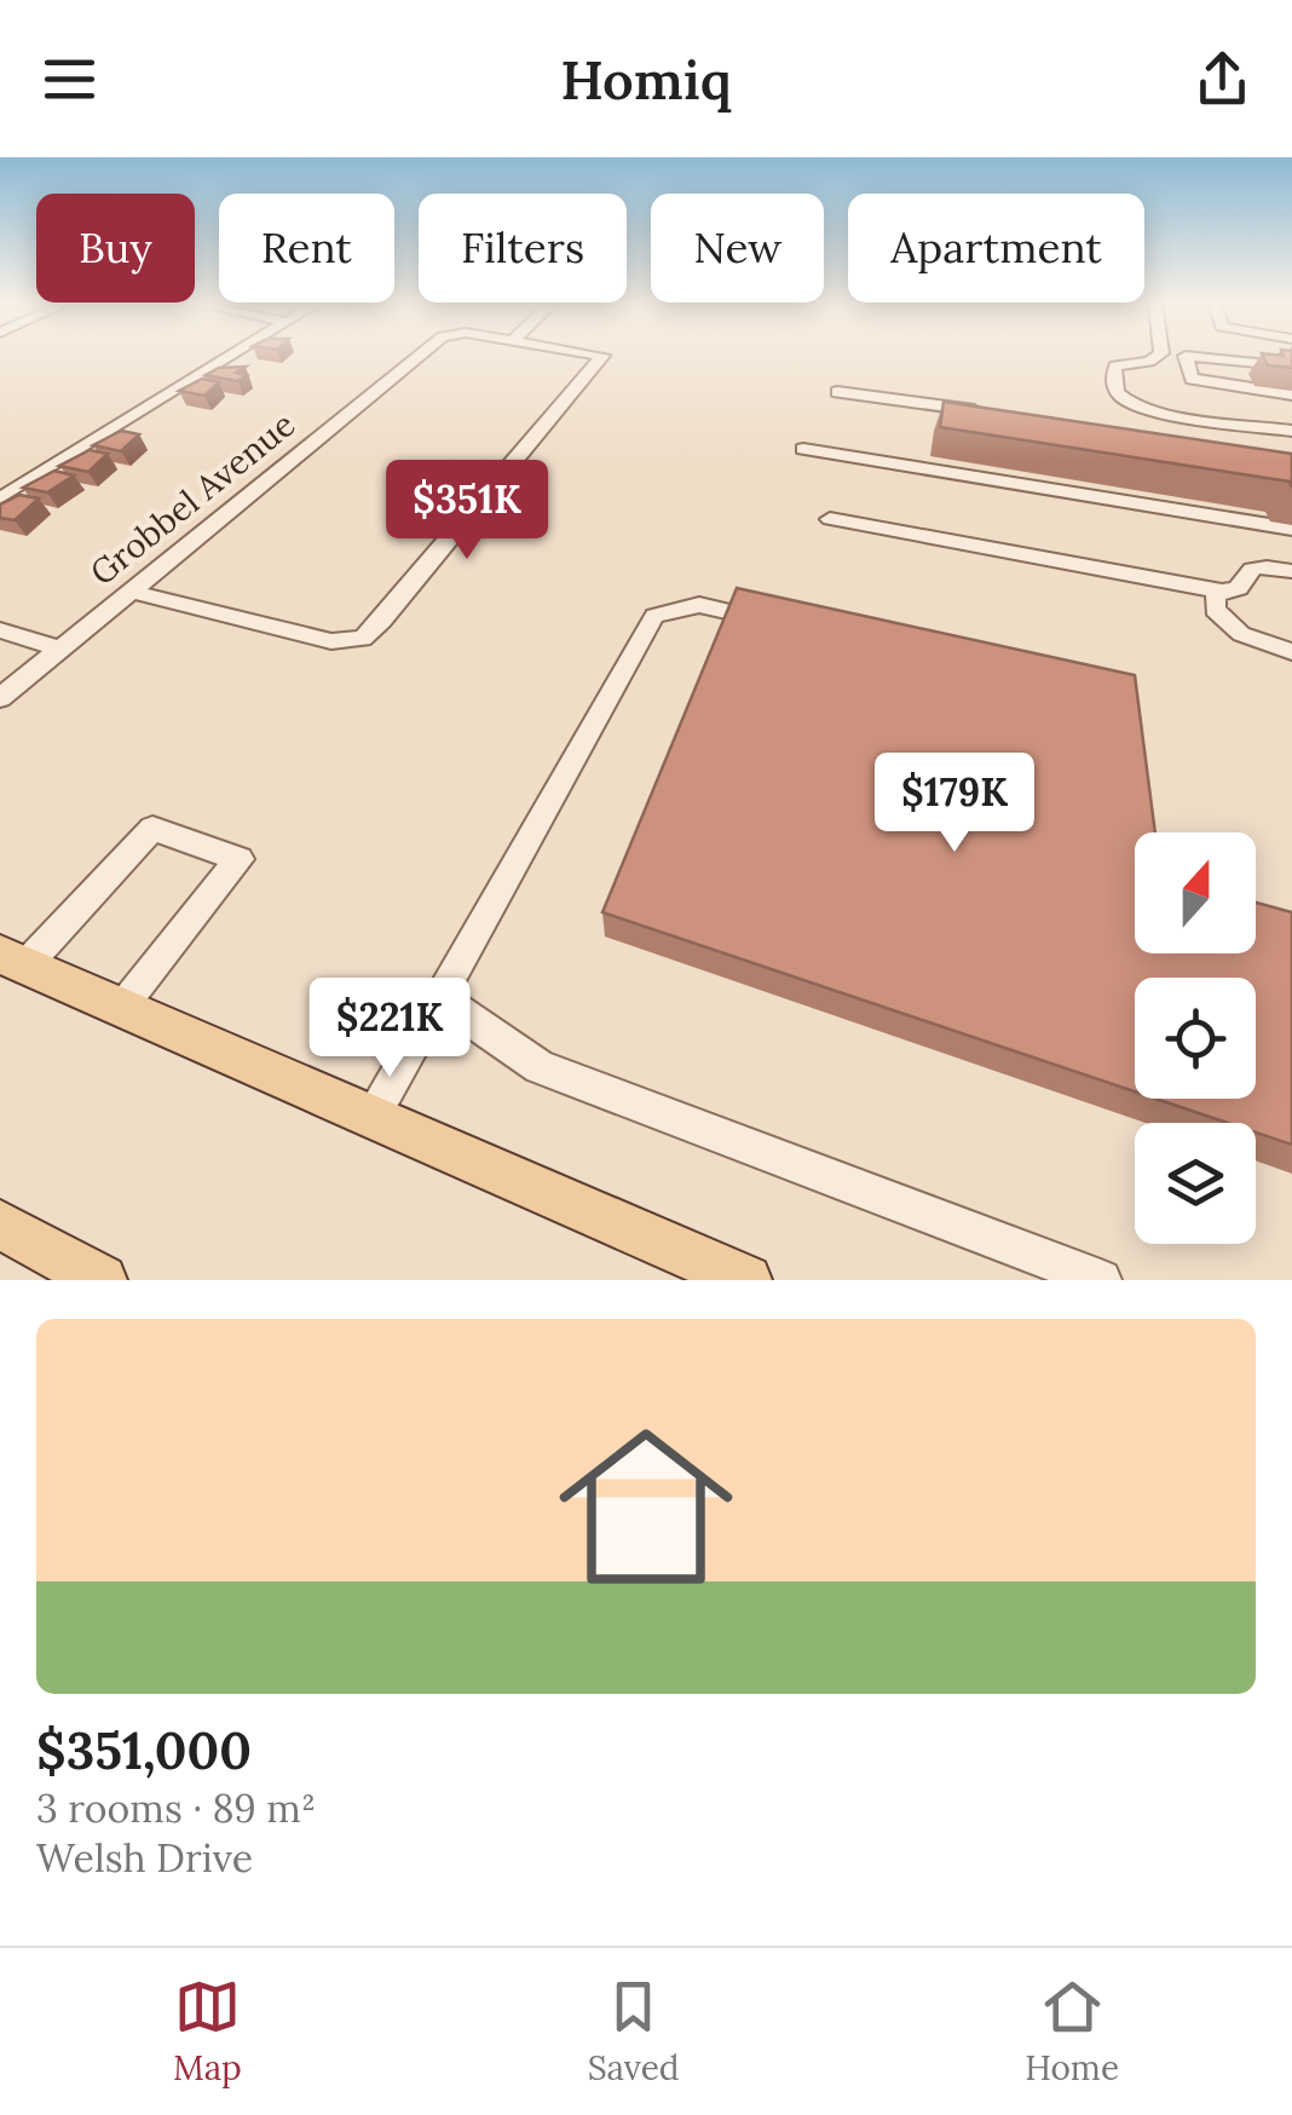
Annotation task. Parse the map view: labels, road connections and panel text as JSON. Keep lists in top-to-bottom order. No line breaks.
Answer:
{"streets":{"street":["Grobbel Avenue"]},"north":"top","page":{"header":"Homiq","chip":["Buy","Rent","Filters","New","Apartment"],"price":["$351K","$179K","$221K"],"list":[{"name":"$351,000","note":"3 rooms · 89 m² · Welsh Drive"}],"tabs":["Map","Saved","Home"]}}
